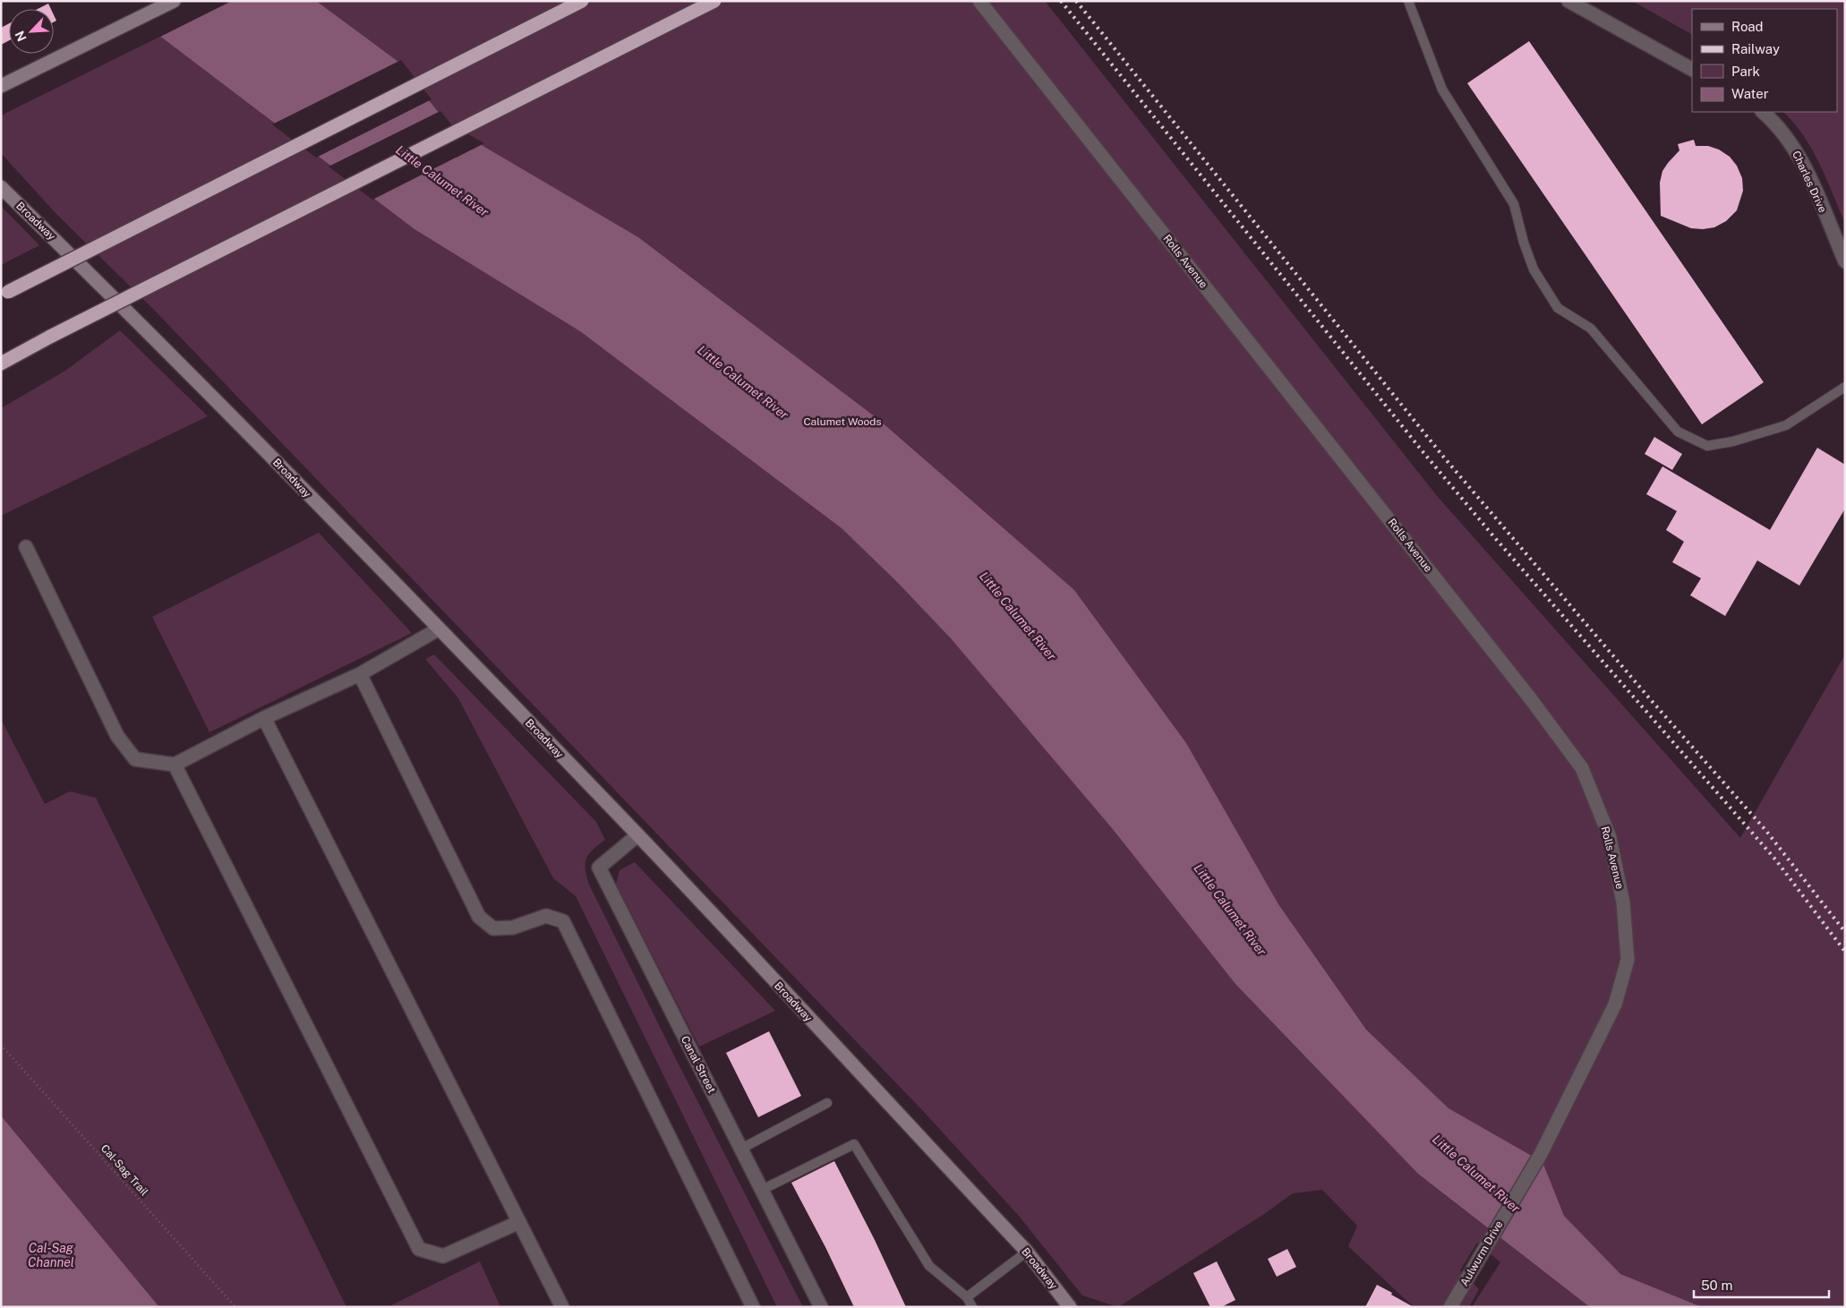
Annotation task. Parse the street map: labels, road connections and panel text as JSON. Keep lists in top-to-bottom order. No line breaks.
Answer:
{"streets":{"street":["Charles Drive","Broadway","Rolls Avenue","Canal Street","Aulwurm Drive"],"path":["Cal-Sag Trail"]},"crossings":[["Broadway","Canal Street"],["Rolls Avenue","Aulwurm Drive"]],"water":["Little Calumet River","Cal-Sag Channel"],"parks":["Calumet Woods"],"legend":["Road","Railway","Park","Water"],"scale_bar":"50 m","north":"bottom left"}
